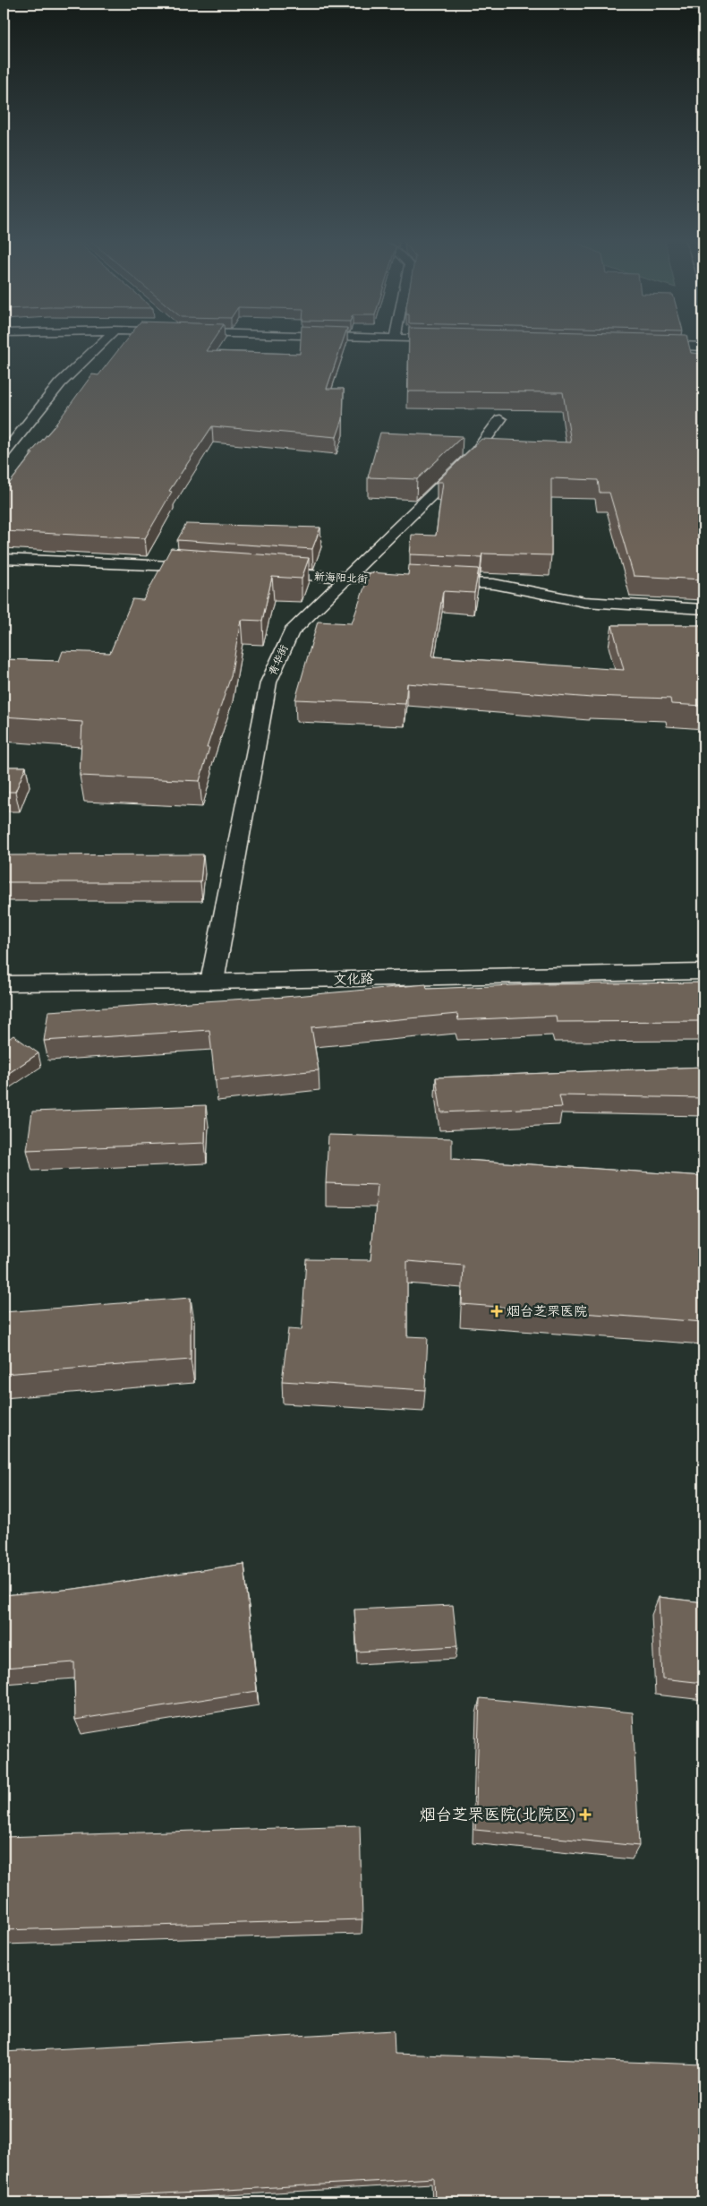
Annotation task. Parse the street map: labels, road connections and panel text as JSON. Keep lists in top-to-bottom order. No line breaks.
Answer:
{"streets":{"street":["新海阳北街","青华街","文化路"]},"crossings":[["新海阳北街","青华街"],["青华街","文化路"]],"places":{"health":["烟台芝罘医院","烟台芝罘医院(北院区)"]}}
